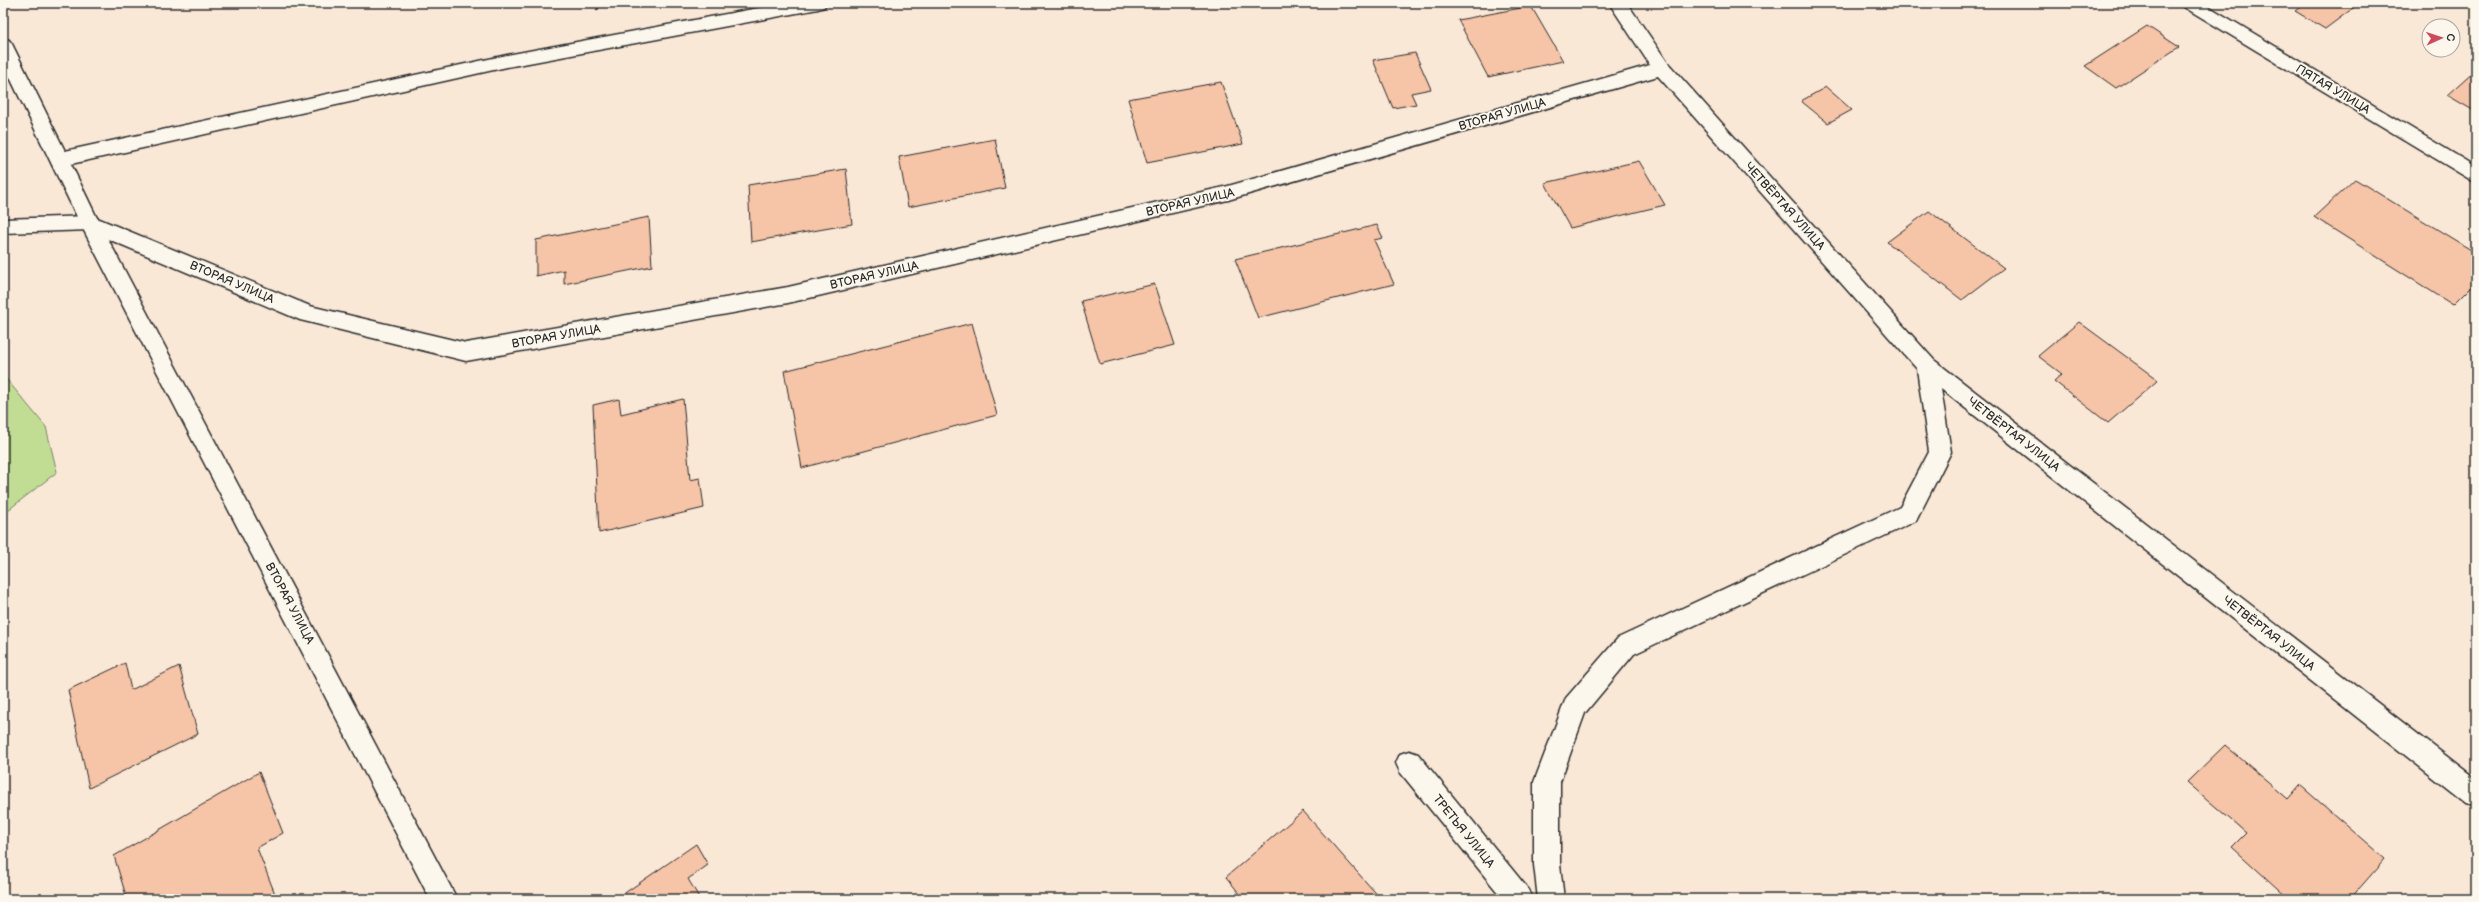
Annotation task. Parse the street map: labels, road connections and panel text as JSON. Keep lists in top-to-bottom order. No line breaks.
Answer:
{"streets":{"street":["ПЯТАЯ УЛИЦА","ВТОРАЯ УЛИЦА","ЧЕТВЁРТАЯ УЛИЦА","ТРЕТЬЯ УЛИЦА"]},"crossings":[["ВТОРАЯ УЛИЦА","ЧЕТВЁРТАЯ УЛИЦА"]],"north":"right"}
